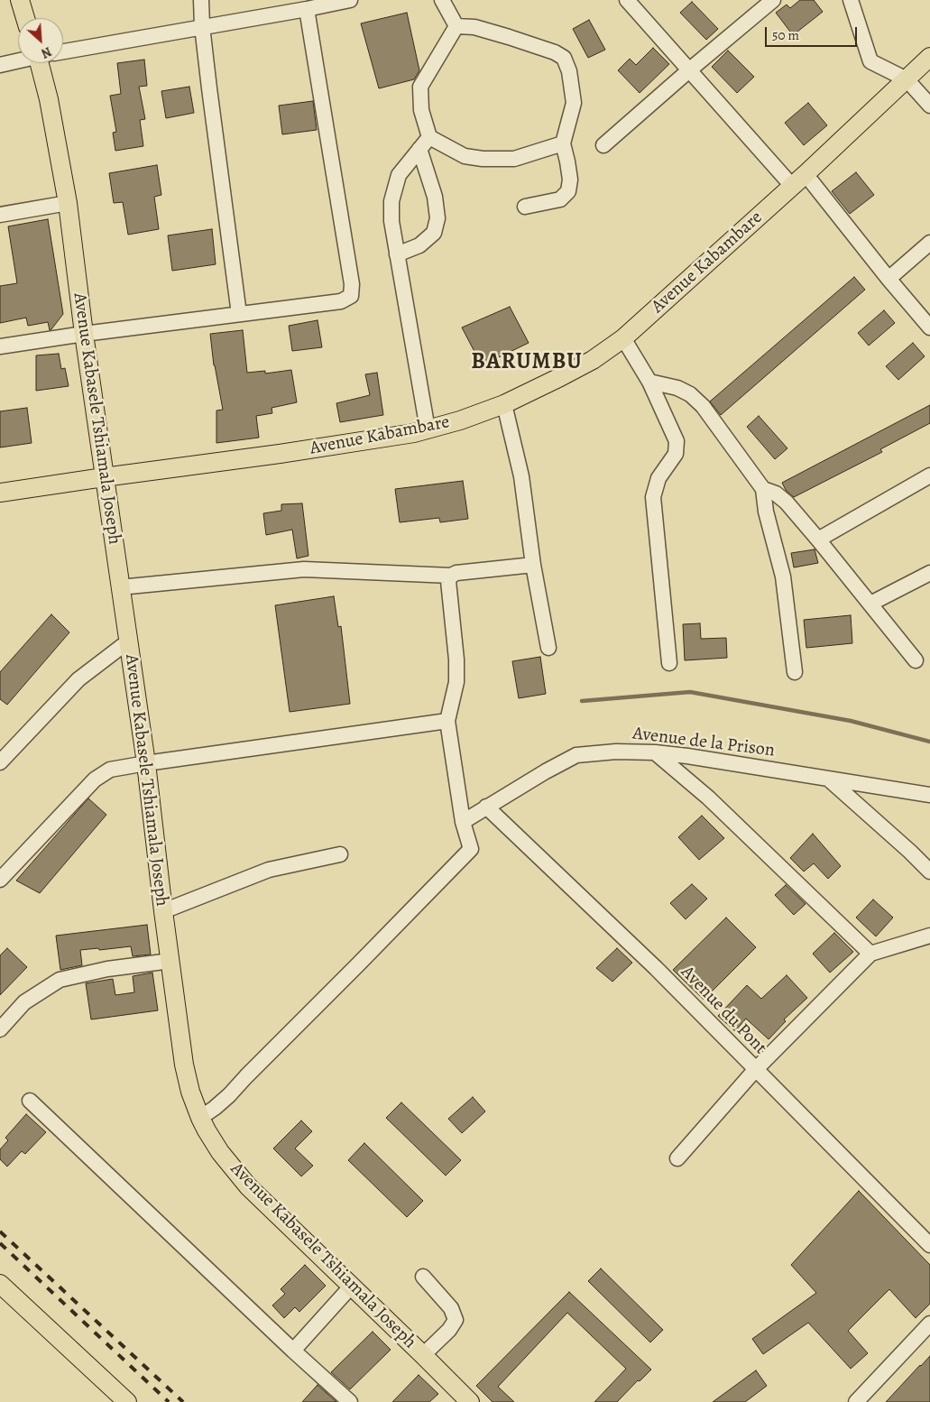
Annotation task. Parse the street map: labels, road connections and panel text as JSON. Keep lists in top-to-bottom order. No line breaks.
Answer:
{"streets":{"main road":["Avenue Kabambare","Avenue Kabasele Tshiamala Joseph"],"street":["Avenue de la Prison","Avenue du Pont"]},"crossings":[["Avenue Kabambare","Avenue Kabasele Tshiamala Joseph"],["Avenue de la Prison","Avenue du Pont"]],"districts":["BARUMBU"],"scale_bar":"50 m","north":"bottom right"}
